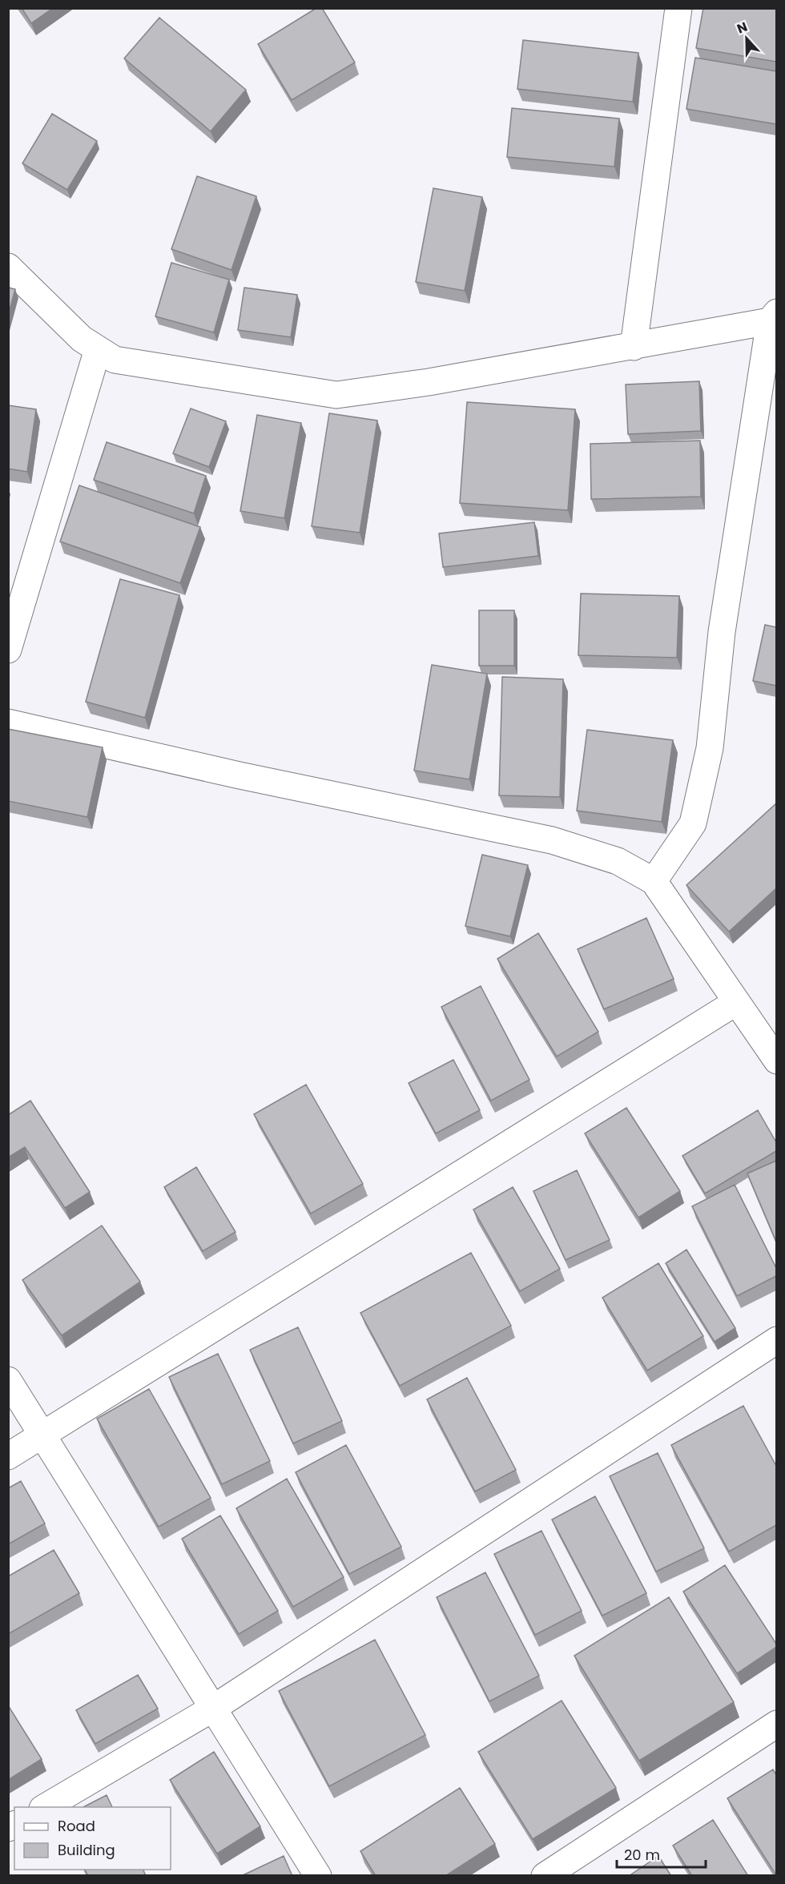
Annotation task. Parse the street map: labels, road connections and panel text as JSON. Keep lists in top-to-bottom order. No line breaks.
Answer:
{"legend":["Road","Building"],"scale_bar":"20 m","north":"top"}
